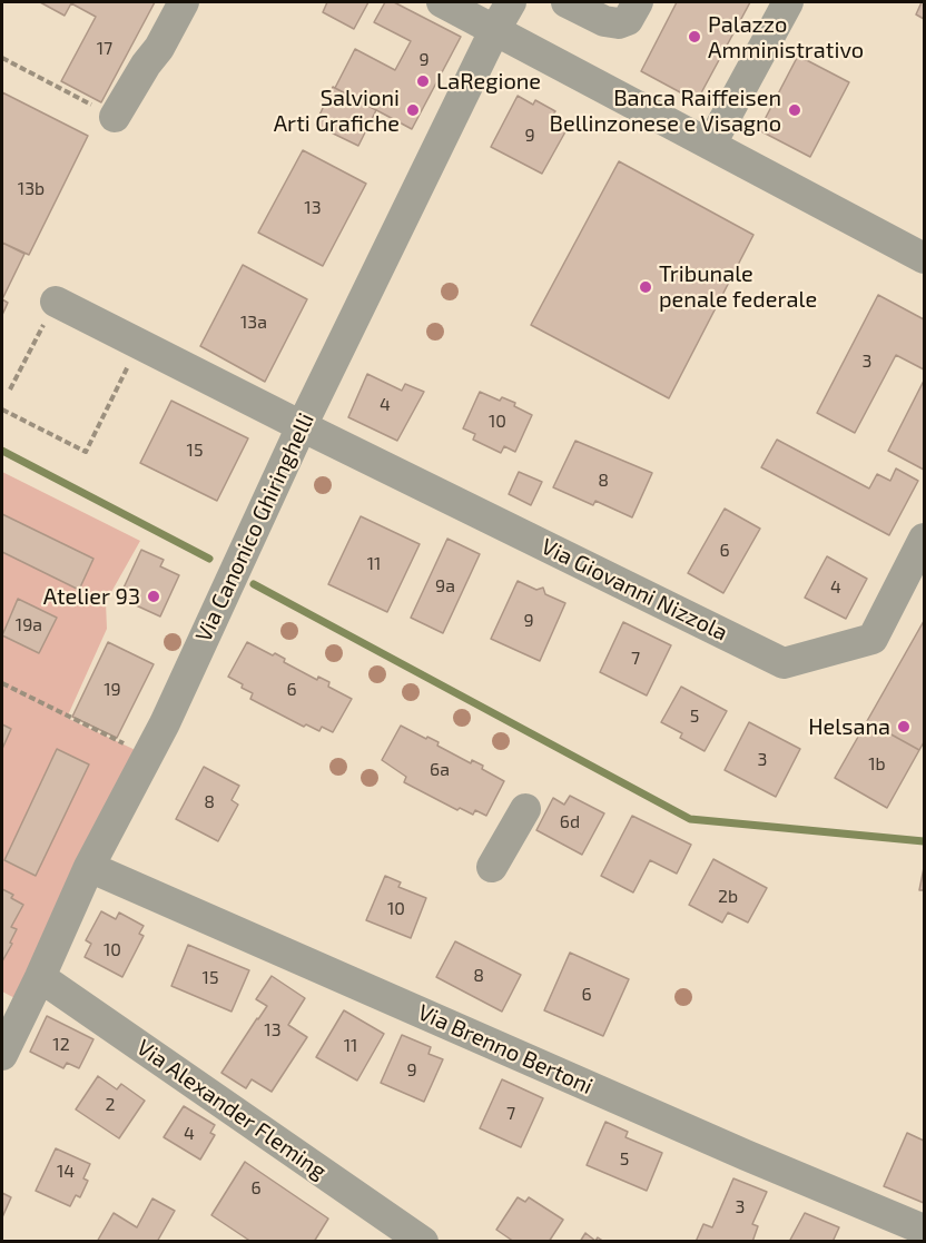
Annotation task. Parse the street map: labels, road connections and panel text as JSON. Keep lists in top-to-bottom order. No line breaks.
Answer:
{"streets":{"street":["Via Canonico Ghiringhelli","Via Giovanni Nizzola","Via Brenno Bertoni","Via Alexander Fleming"]},"crossings":[["Via Canonico Ghiringhelli","Via Giovanni Nizzola"],["Via Canonico Ghiringhelli","Via Brenno Bertoni"],["Via Canonico Ghiringhelli","Via Alexander Fleming"]],"places":["Palazzo Amministrativo","LaRegione","Salvioni Arti Grafiche","Banca Raiffeisen Bellinzonese e Visagno","Tribunale penale federale","Atelier 93","Helsana"],"house_numbers":["17","9","9","13b","13","13a","3","4","10","15","8","6","11","9a","4","9","19a","7","19","6","5","3","1b","6a","8","6d","2b","10","10","8","15","6","13","12","11","9","2","7","4","5","14","6","3"]}
